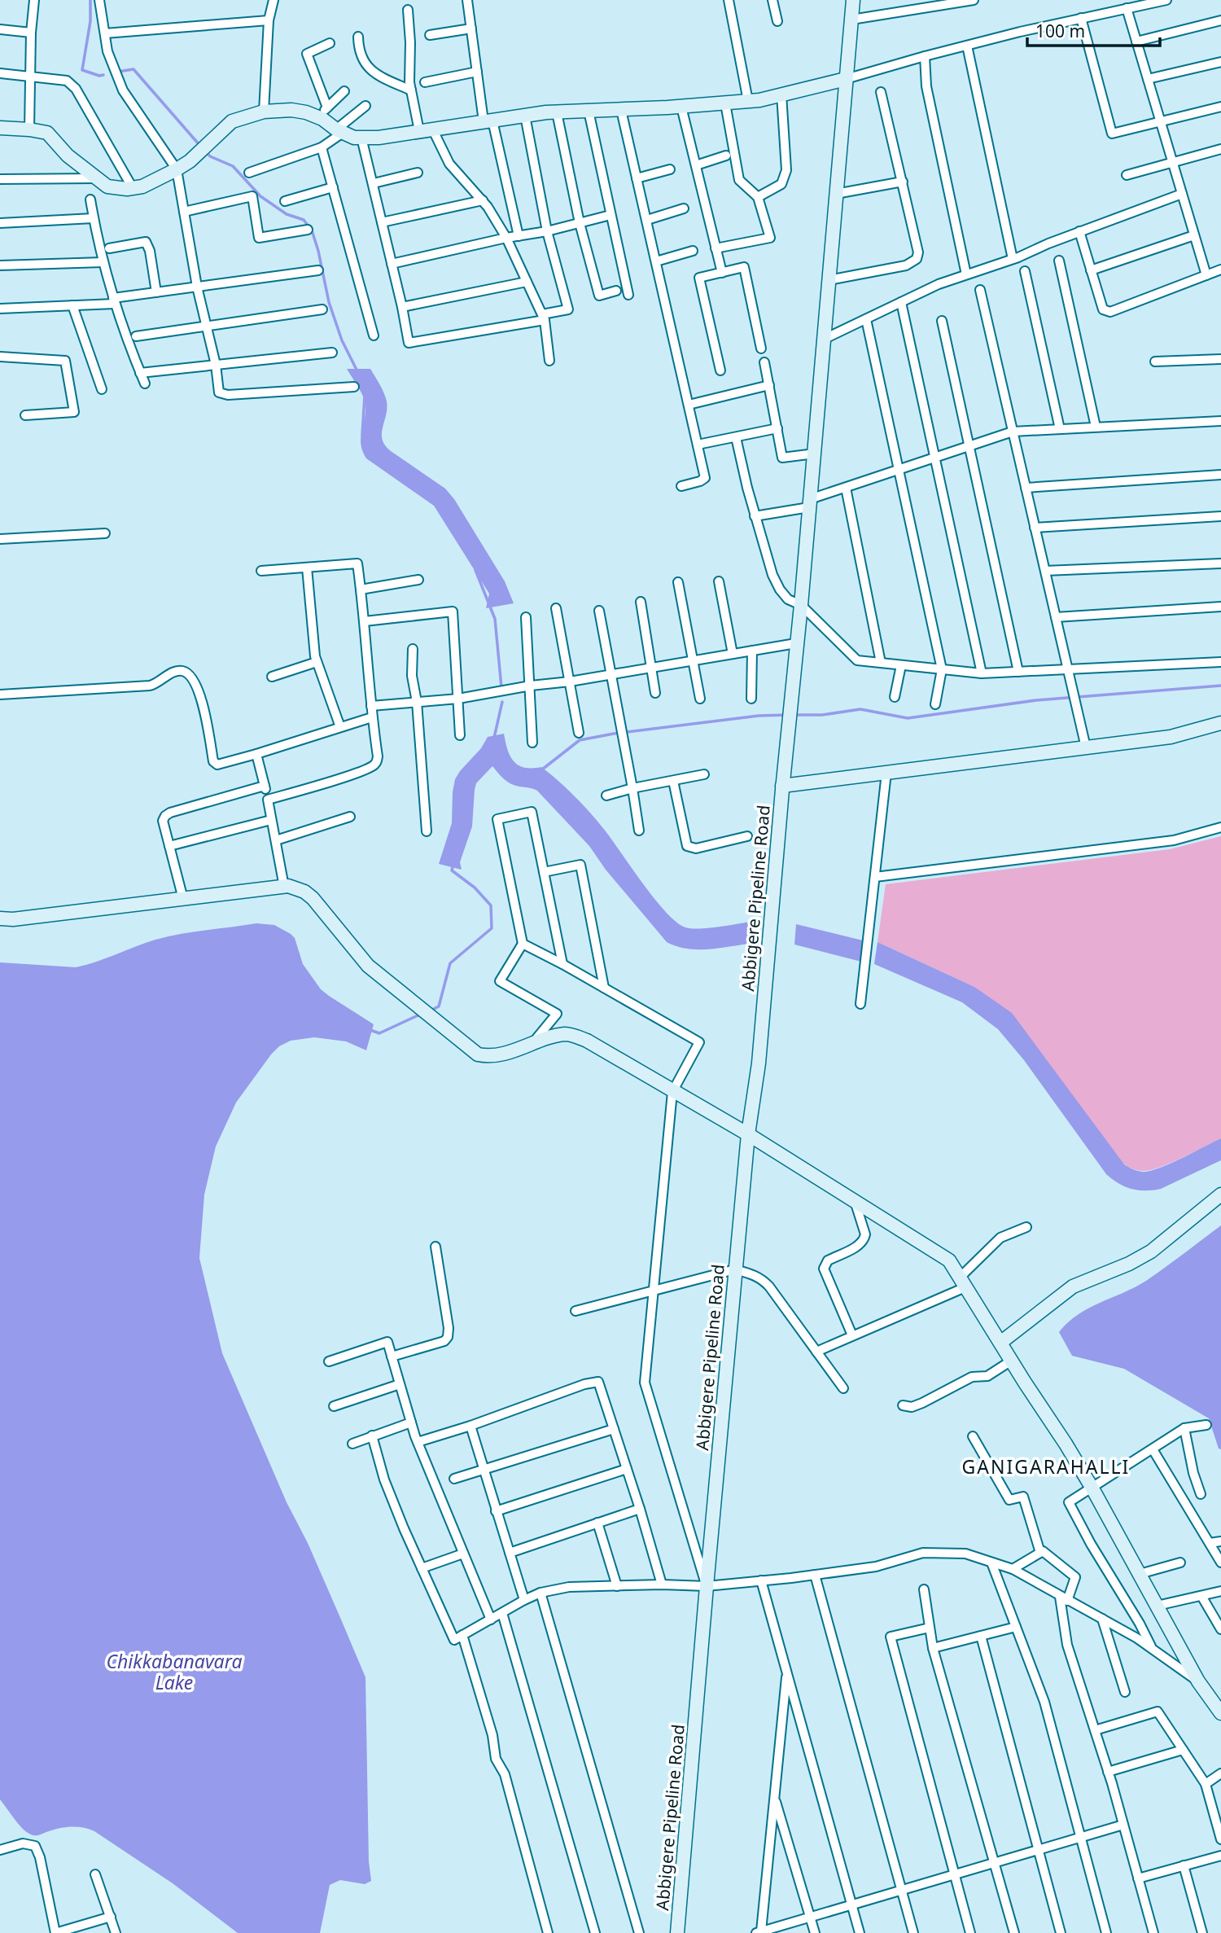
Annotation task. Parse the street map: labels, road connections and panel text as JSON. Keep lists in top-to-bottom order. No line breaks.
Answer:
{"streets":{"street":["Abbigere Pipeline Road"]},"districts":["GANIGARAHALLI"],"water":["Chikkabanavara Lake"],"scale_bar":"100 m"}
